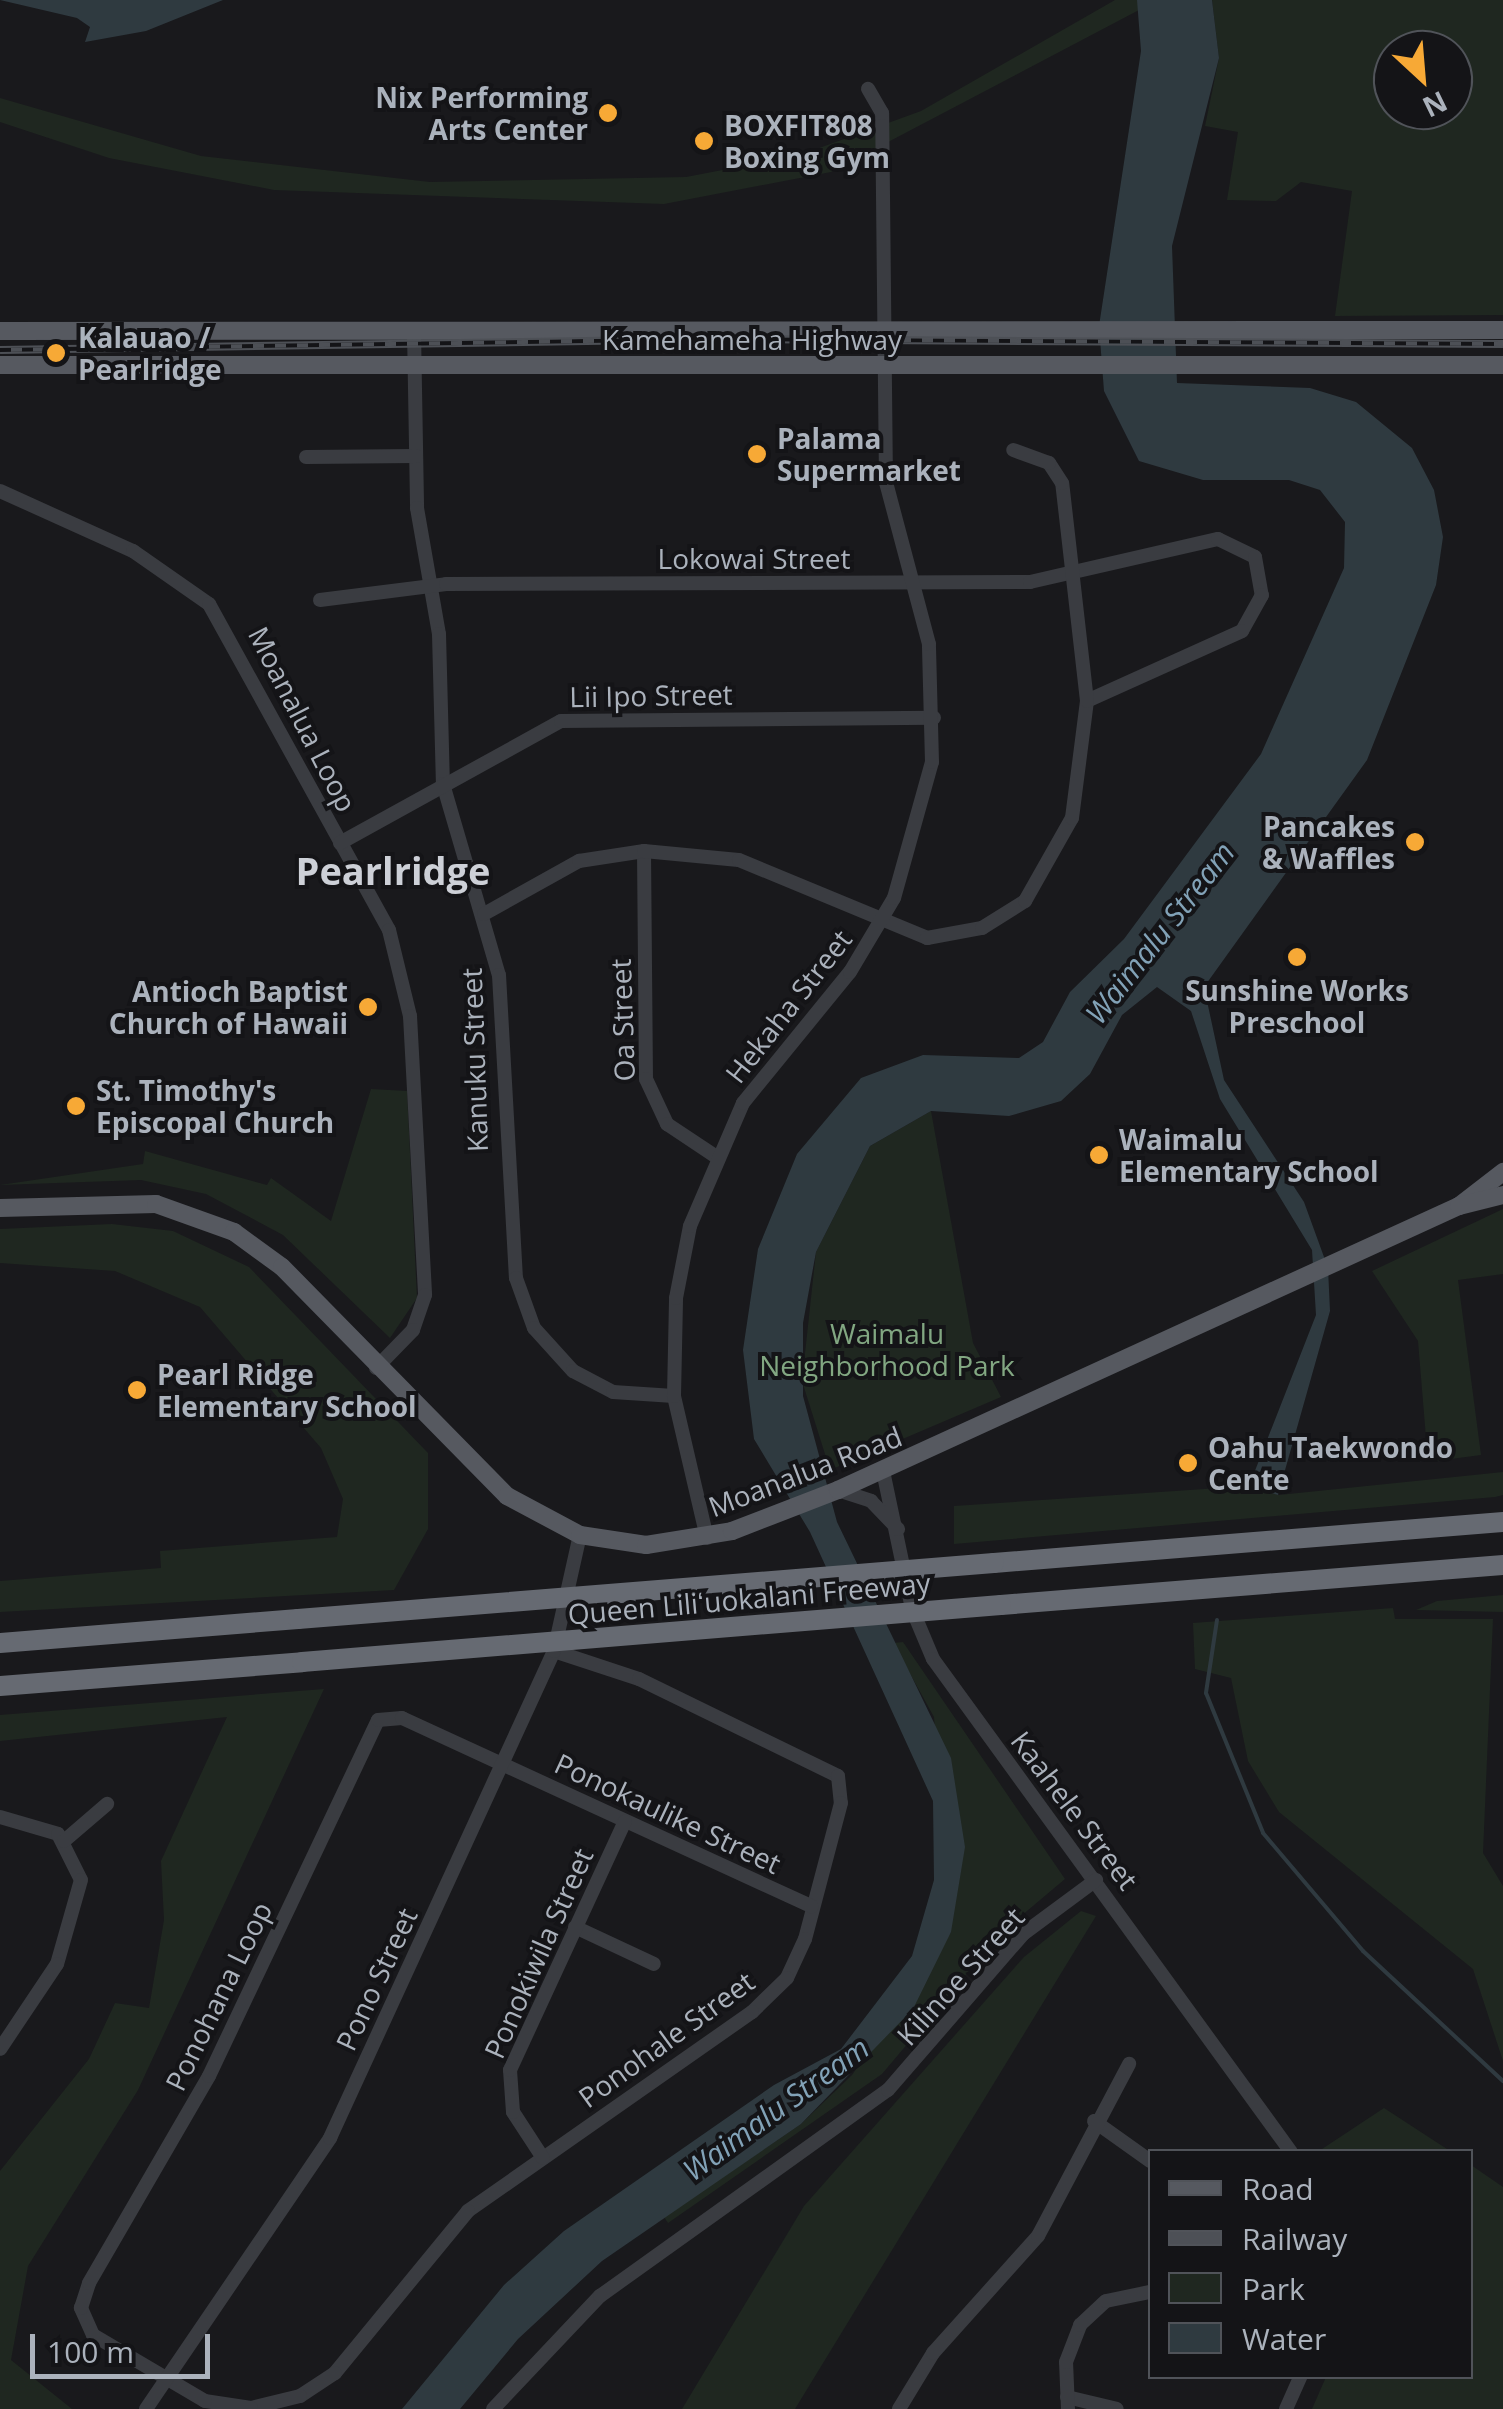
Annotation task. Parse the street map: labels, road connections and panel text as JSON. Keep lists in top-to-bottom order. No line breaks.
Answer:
{"streets":{"highway":["Queen Liliʻuokalani Freeway"],"main road":["Kamehameha Highway","Moanalua Road"],"street":["Lokowai Street","Lii Ipo Street","Moanalua Loop","Hekaha Street","Oa Street","Kanuku Street","Kaahele Street","Ponokaulike Street","Ponokiwila Street","Kilinoe Street","Pono Street","Ponohana Loop","Ponohale Street"]},"crossings":[["Kamehameha Highway","Hekaha Street"],["Kamehameha Highway","Kanuku Street"],["Lokowai Street","Hekaha Street"],["Lokowai Street","Kanuku Street"],["Lii Ipo Street","Moanalua Loop"],["Lii Ipo Street","Hekaha Street"],["Lii Ipo Street","Kanuku Street"],["Moanalua Loop","Moanalua Road"],["Hekaha Street","Oa Street"],["Hekaha Street","Kanuku Street"],["Hekaha Street","Moanalua Road"],["Moanalua Road","Kaahele Street"],["Moanalua Road","Pono Street"],["Kaahele Street","Kilinoe Street"],["Ponokaulike Street","Ponokiwila Street"],["Ponokaulike Street","Pono Street"],["Ponokaulike Street","Ponohana Loop"],["Ponokaulike Street","Ponohale Street"],["Ponokiwila Street","Ponohale Street"],["Pono Street","Ponohana Loop"],["Pono Street","Ponohale Street"],["Ponohana Loop","Ponohale Street"]],"districts":["Pearlridge"],"water":["Waimalu Stream"],"parks":["Waimalu Neighborhood Park"],"places":["Nix Performing Arts Center","BOXFIT808 Boxing Gym","Kalauao / Pearlridge","Palama Supermarket","Pancakes & Waffles","Sunshine Works Preschool","Antioch Baptist Church of Hawaii","St. Timothy's Episcopal Church","Waimalu Elementary School","Pearl Ridge Elementary School","Oahu Taekwondo Cente"],"legend":["Road","Railway","Park","Water"],"scale_bar":"100 m","north":"bottom right"}
